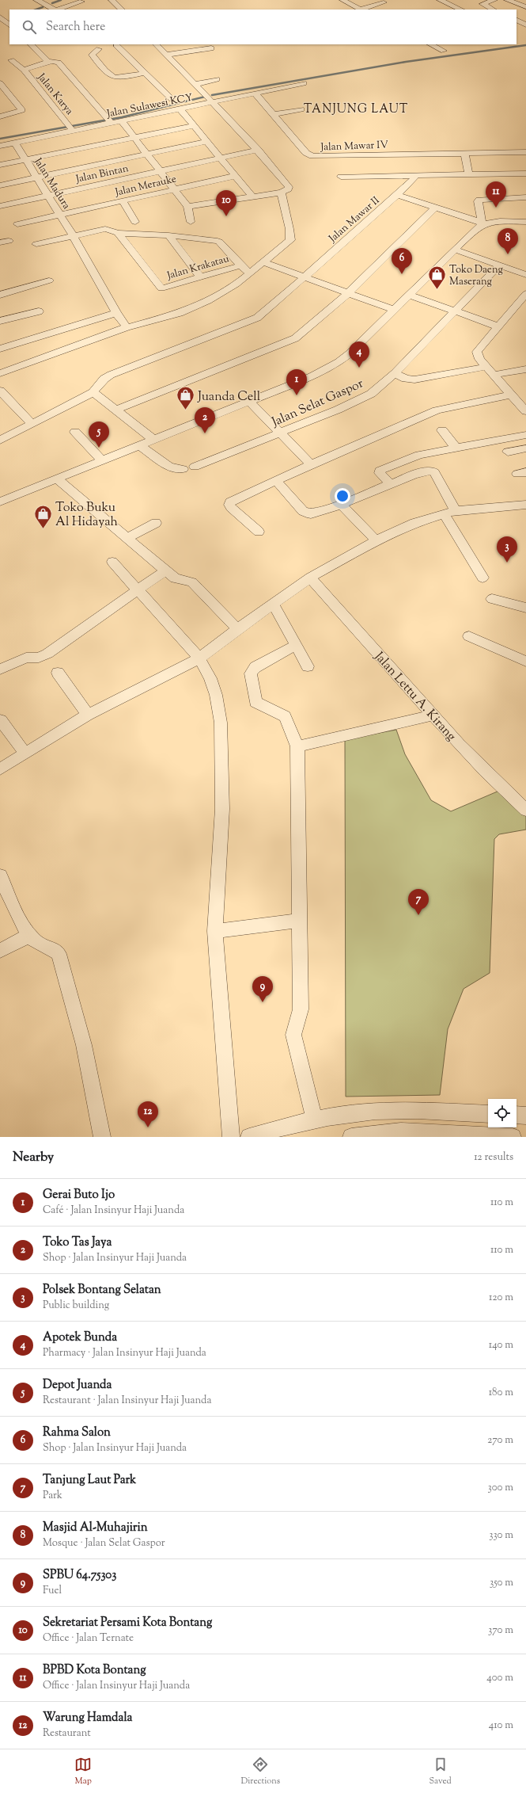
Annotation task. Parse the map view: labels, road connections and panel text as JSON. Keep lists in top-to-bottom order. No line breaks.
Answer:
{"streets":{"street":["Jalan Karya","Jalan Sulawesi KCY","Jalan Mawar IV","Jalan Bintan","Jalan Madura","Jalan Merauke","Jalan Mawar II","Jalan Krakatau","Jalan Selat Gaspor","Jalan Lettu A. Kirang"]},"crossings":[["Jalan Karya","Jalan Sulawesi KCY"],["Jalan Sulawesi KCY","Jalan Mawar IV"],["Jalan Sulawesi KCY","Jalan Madura"],["Jalan Bintan","Jalan Madura"],["Jalan Madura","Jalan Merauke"]],"districts":["TANJUNG LAUT"],"places":{"shop":["Toko Daeng Maserang","Juanda Cell","Toko Buku Al Hidayah"]},"page":{"search":"Search here","pins":["11","10","8","6","4","1","2","5","3","7","9","12"],"heading":["Nearby","12 results"],"list":[{"mark":"1","name":"Gerai Buto Ijo","note":"Café · Jalan Insinyur Haji Juanda","value":"110 m"},{"mark":"2","name":"Toko Tas Jaya","note":"Shop · Jalan Insinyur Haji Juanda","value":"110 m"},{"mark":"3","name":"Polsek Bontang Selatan","note":"Public building","value":"120 m"},{"mark":"4","name":"Apotek Bunda","note":"Pharmacy · Jalan Insinyur Haji Juanda","value":"140 m"},{"mark":"5","name":"Depot Juanda","note":"Restaurant · Jalan Insinyur Haji Juanda","value":"180 m"},{"mark":"6","name":"Rahma Salon","note":"Shop · Jalan Insinyur Haji Juanda","value":"270 m"},{"mark":"7","name":"Tanjung Laut Park","note":"Park","value":"300 m"},{"mark":"8","name":"Masjid Al-Muhajirin","note":"Mosque · Jalan Selat Gaspor","value":"330 m"},{"mark":"9","name":"SPBU 64.75303","note":"Fuel","value":"350 m"},{"mark":"10","name":"Sekretariat Persami Kota Bontang","note":"Office · Jalan Ternate","value":"370 m"},{"mark":"11","name":"BPBD Kota Bontang","note":"Office · Jalan Insinyur Haji Juanda","value":"400 m"},{"mark":"12","name":"Warung Hamdala","note":"Restaurant","value":"410 m"}],"nav":["Map","Directions","Saved"]}}
